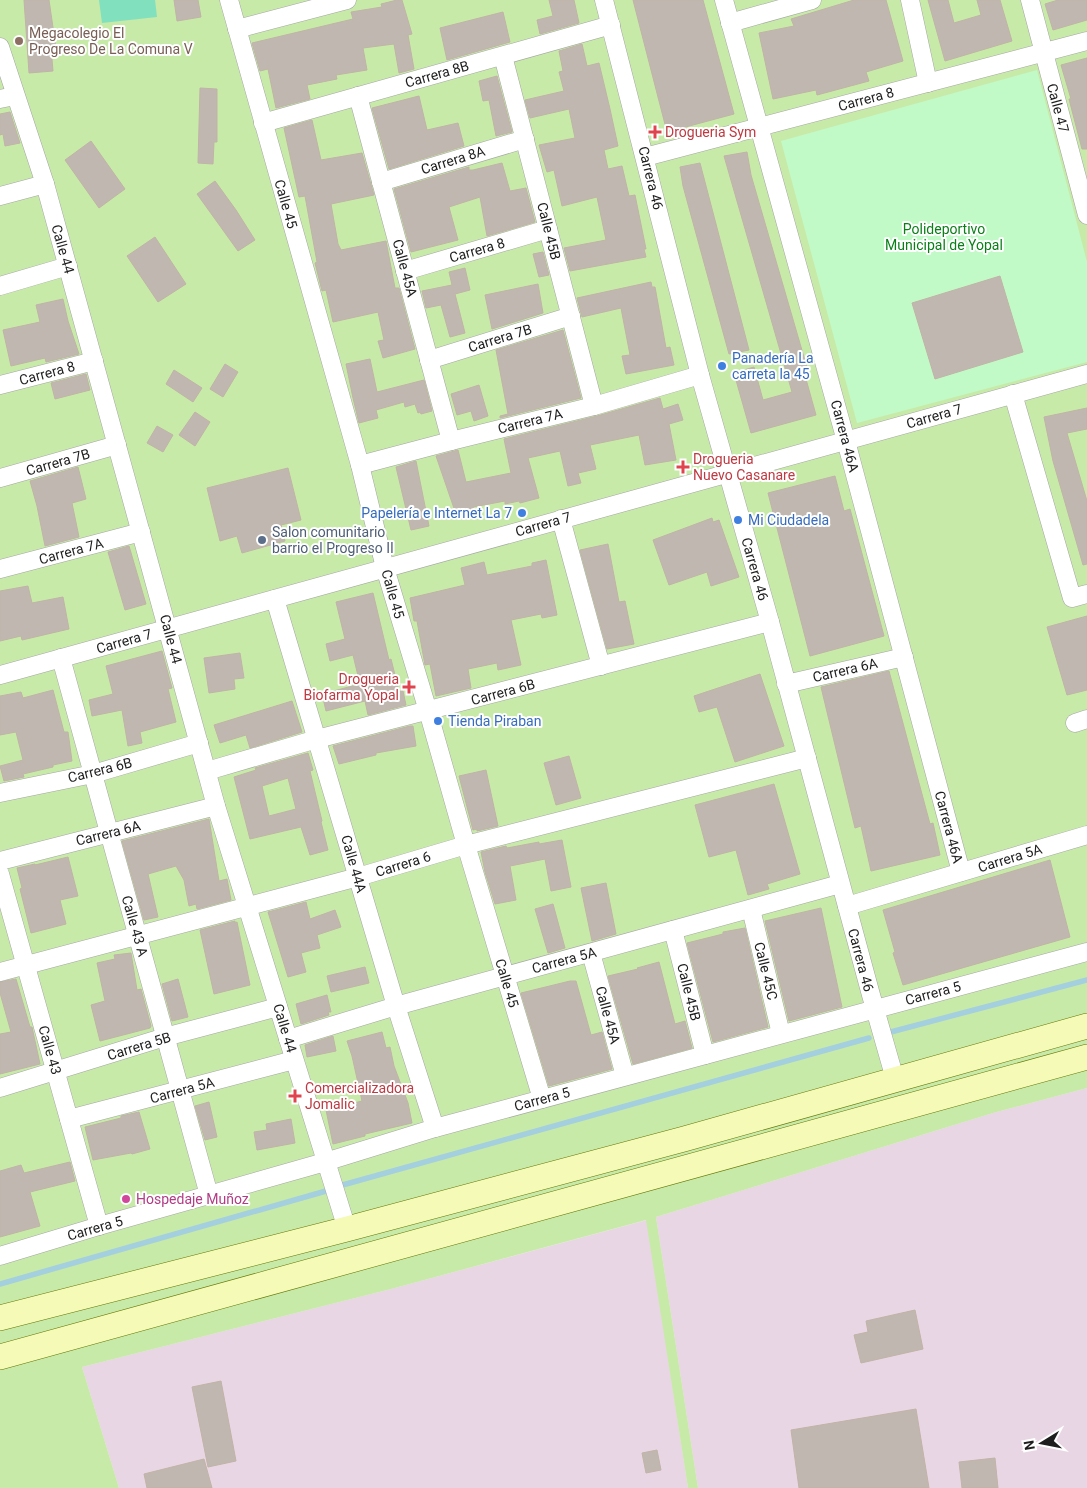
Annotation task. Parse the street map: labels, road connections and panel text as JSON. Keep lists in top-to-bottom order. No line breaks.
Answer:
{"streets":{"street":["Carrera 8B","Carrera 8","Calle 47","Carrera 8A","Carrera 46","Calle 45","Calle 45B","Calle 44","Calle 45A","Carrera 7B","Carrera 7","Carrera 7A","Carrera 46A","Carrera 6A","Carrera 6B","Carrera 5A","Calle 44A","Carrera 6","Calle 43 A","Calle 45C","Carrera 5","Carrera 5B","Calle 43"]},"crossings":[["Carrera 8B","Carrera 46"],["Carrera 8B","Calle 45"],["Carrera 8B","Calle 45B"],["Carrera 8B","Calle 45A"],["Carrera 8","Calle 47"],["Carrera 8","Carrera 46"],["Carrera 8","Calle 45B"],["Carrera 8","Calle 44"],["Carrera 8","Calle 45A"],["Carrera 8","Carrera 46A"],["Carrera 8A","Calle 45B"],["Carrera 8A","Calle 45A"],["Carrera 46","Carrera 7"],["Carrera 46","Carrera 7A"],["Carrera 46","Carrera 6A"],["Carrera 46","Carrera 6B"],["Carrera 46","Carrera 5A"],["Carrera 46","Carrera 6"],["Carrera 46","Carrera 5"],["Calle 45","Carrera 7"],["Calle 45","Carrera 7A"],["Calle 45","Carrera 6B"],["Calle 45","Carrera 5A"],["Calle 45","Carrera 6"],["Calle 45","Carrera 5"],["Calle 45B","Carrera 7B"],["Calle 45B","Carrera 7A"],["Calle 45B","Carrera 5A"],["Calle 45B","Carrera 5"],["Calle 44","Carrera 7B"],["Calle 44","Carrera 7"],["Calle 44","Carrera 7A"],["Calle 44","Carrera 6A"],["Calle 44","Carrera 6B"],["Calle 44","Carrera 5A"],["Calle 44","Carrera 6"],["Calle 44","Carrera 5"],["Calle 44","Carrera 5B"],["Calle 45A","Carrera 7B"],["Calle 45A","Carrera 7A"],["Calle 45A","Carrera 5A"],["Calle 45A","Carrera 5"],["Carrera 7","Carrera 46A"],["Carrera 7","Calle 44A"],["Carrera 7","Calle 43 A"],["Carrera 46A","Carrera 6A"],["Carrera 46A","Carrera 5A"],["Carrera 6A","Calle 43 A"],["Carrera 6B","Calle 44A"],["Carrera 6B","Calle 43 A"],["Carrera 5A","Calle 44A"],["Carrera 5A","Calle 43 A"],["Carrera 5A","Calle 45C"],["Carrera 5A","Calle 43"],["Calle 44A","Carrera 6"],["Calle 44A","Carrera 5"],["Carrera 6","Calle 43 A"],["Carrera 6","Calle 43"],["Calle 43 A","Carrera 5"],["Calle 43 A","Carrera 5B"],["Calle 45C","Carrera 5"],["Carrera 5","Calle 43"],["Carrera 5B","Calle 43"]],"parks":["Polideportivo Municipal de Yopal"],"places":{"other":["Megacolegio El Progreso De La Comuna V","Panadería La carreta la 45","Papelería e Internet La 7","Mi Ciudadela","Salon comunitario barrio el Progreso II","Tienda Piraban","Hospedaje Muñoz"],"health":["Drogueria Sym","Drogueria Nuevo Casanare","Drogueria Biofarma Yopal","Comercializadora Jomalic"]},"north":"left"}
